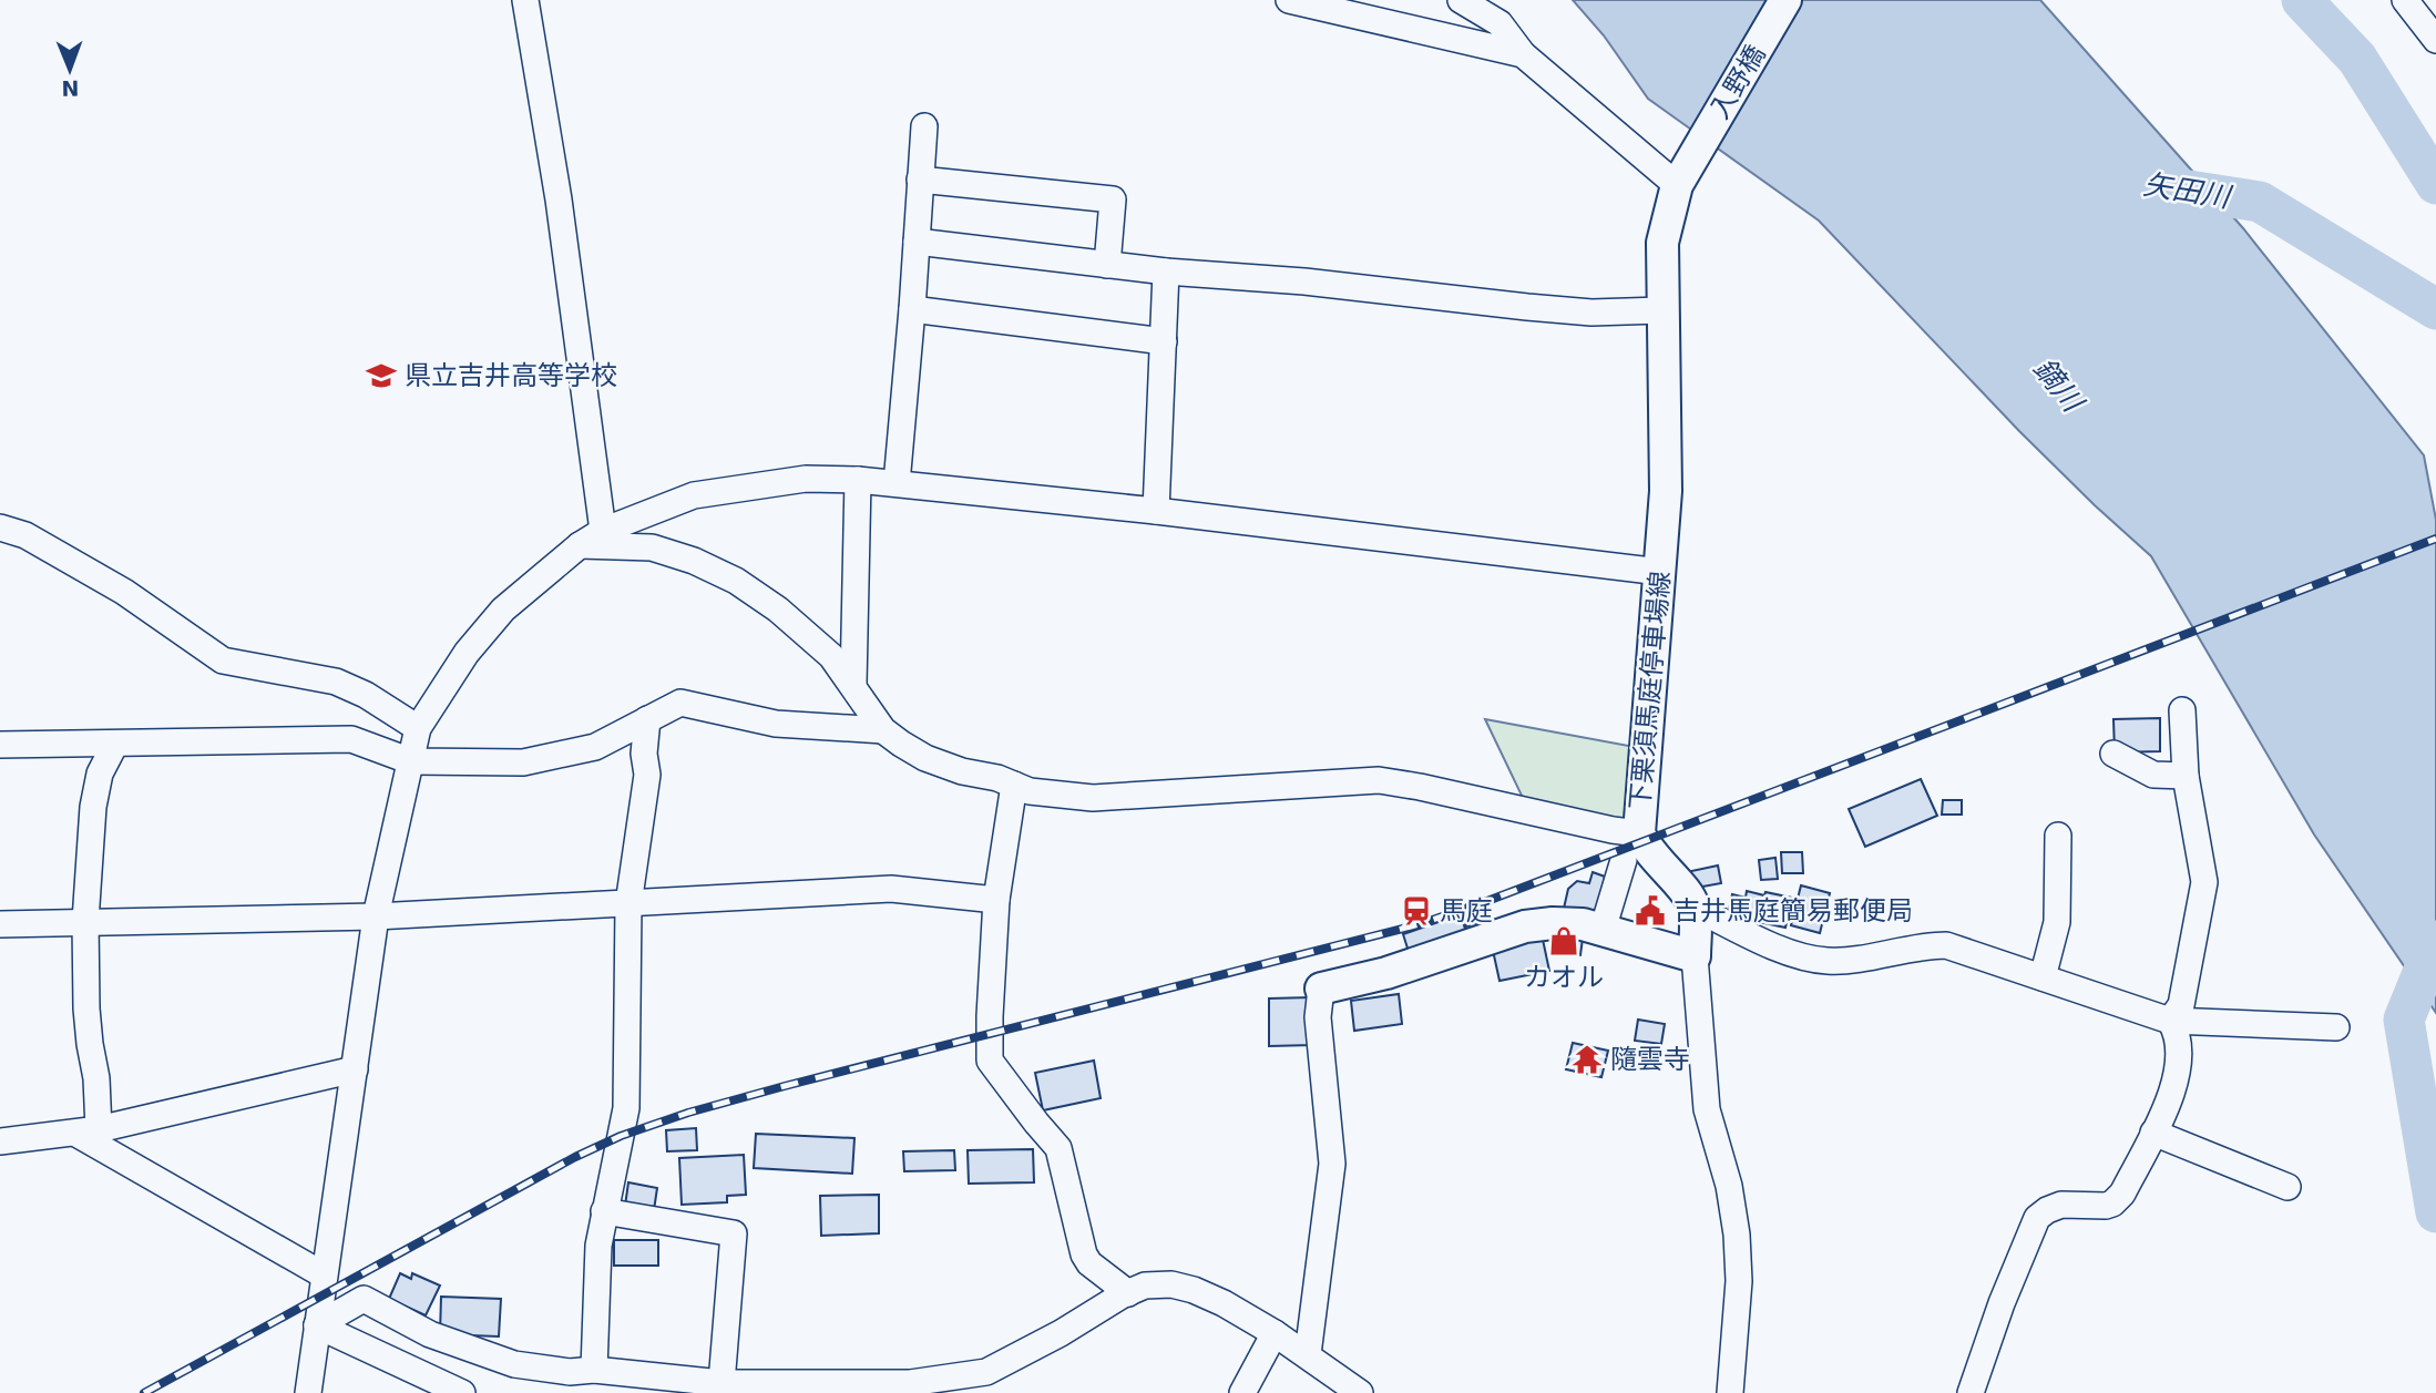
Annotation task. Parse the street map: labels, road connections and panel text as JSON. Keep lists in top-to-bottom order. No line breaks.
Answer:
{"streets":{"main road":["入野橋","下栗須馬庭停車場線"]},"crossings":[["入野橋","下栗須馬庭停車場線"]],"water":["矢田川","鏑川"],"places":{"school or university":["県立吉井高等学校"],"station":["馬庭"],"public building":["吉井馬庭簡易郵便局"],"shop":["カオル"],"temple":["隨雲寺"]},"north":"bottom"}
